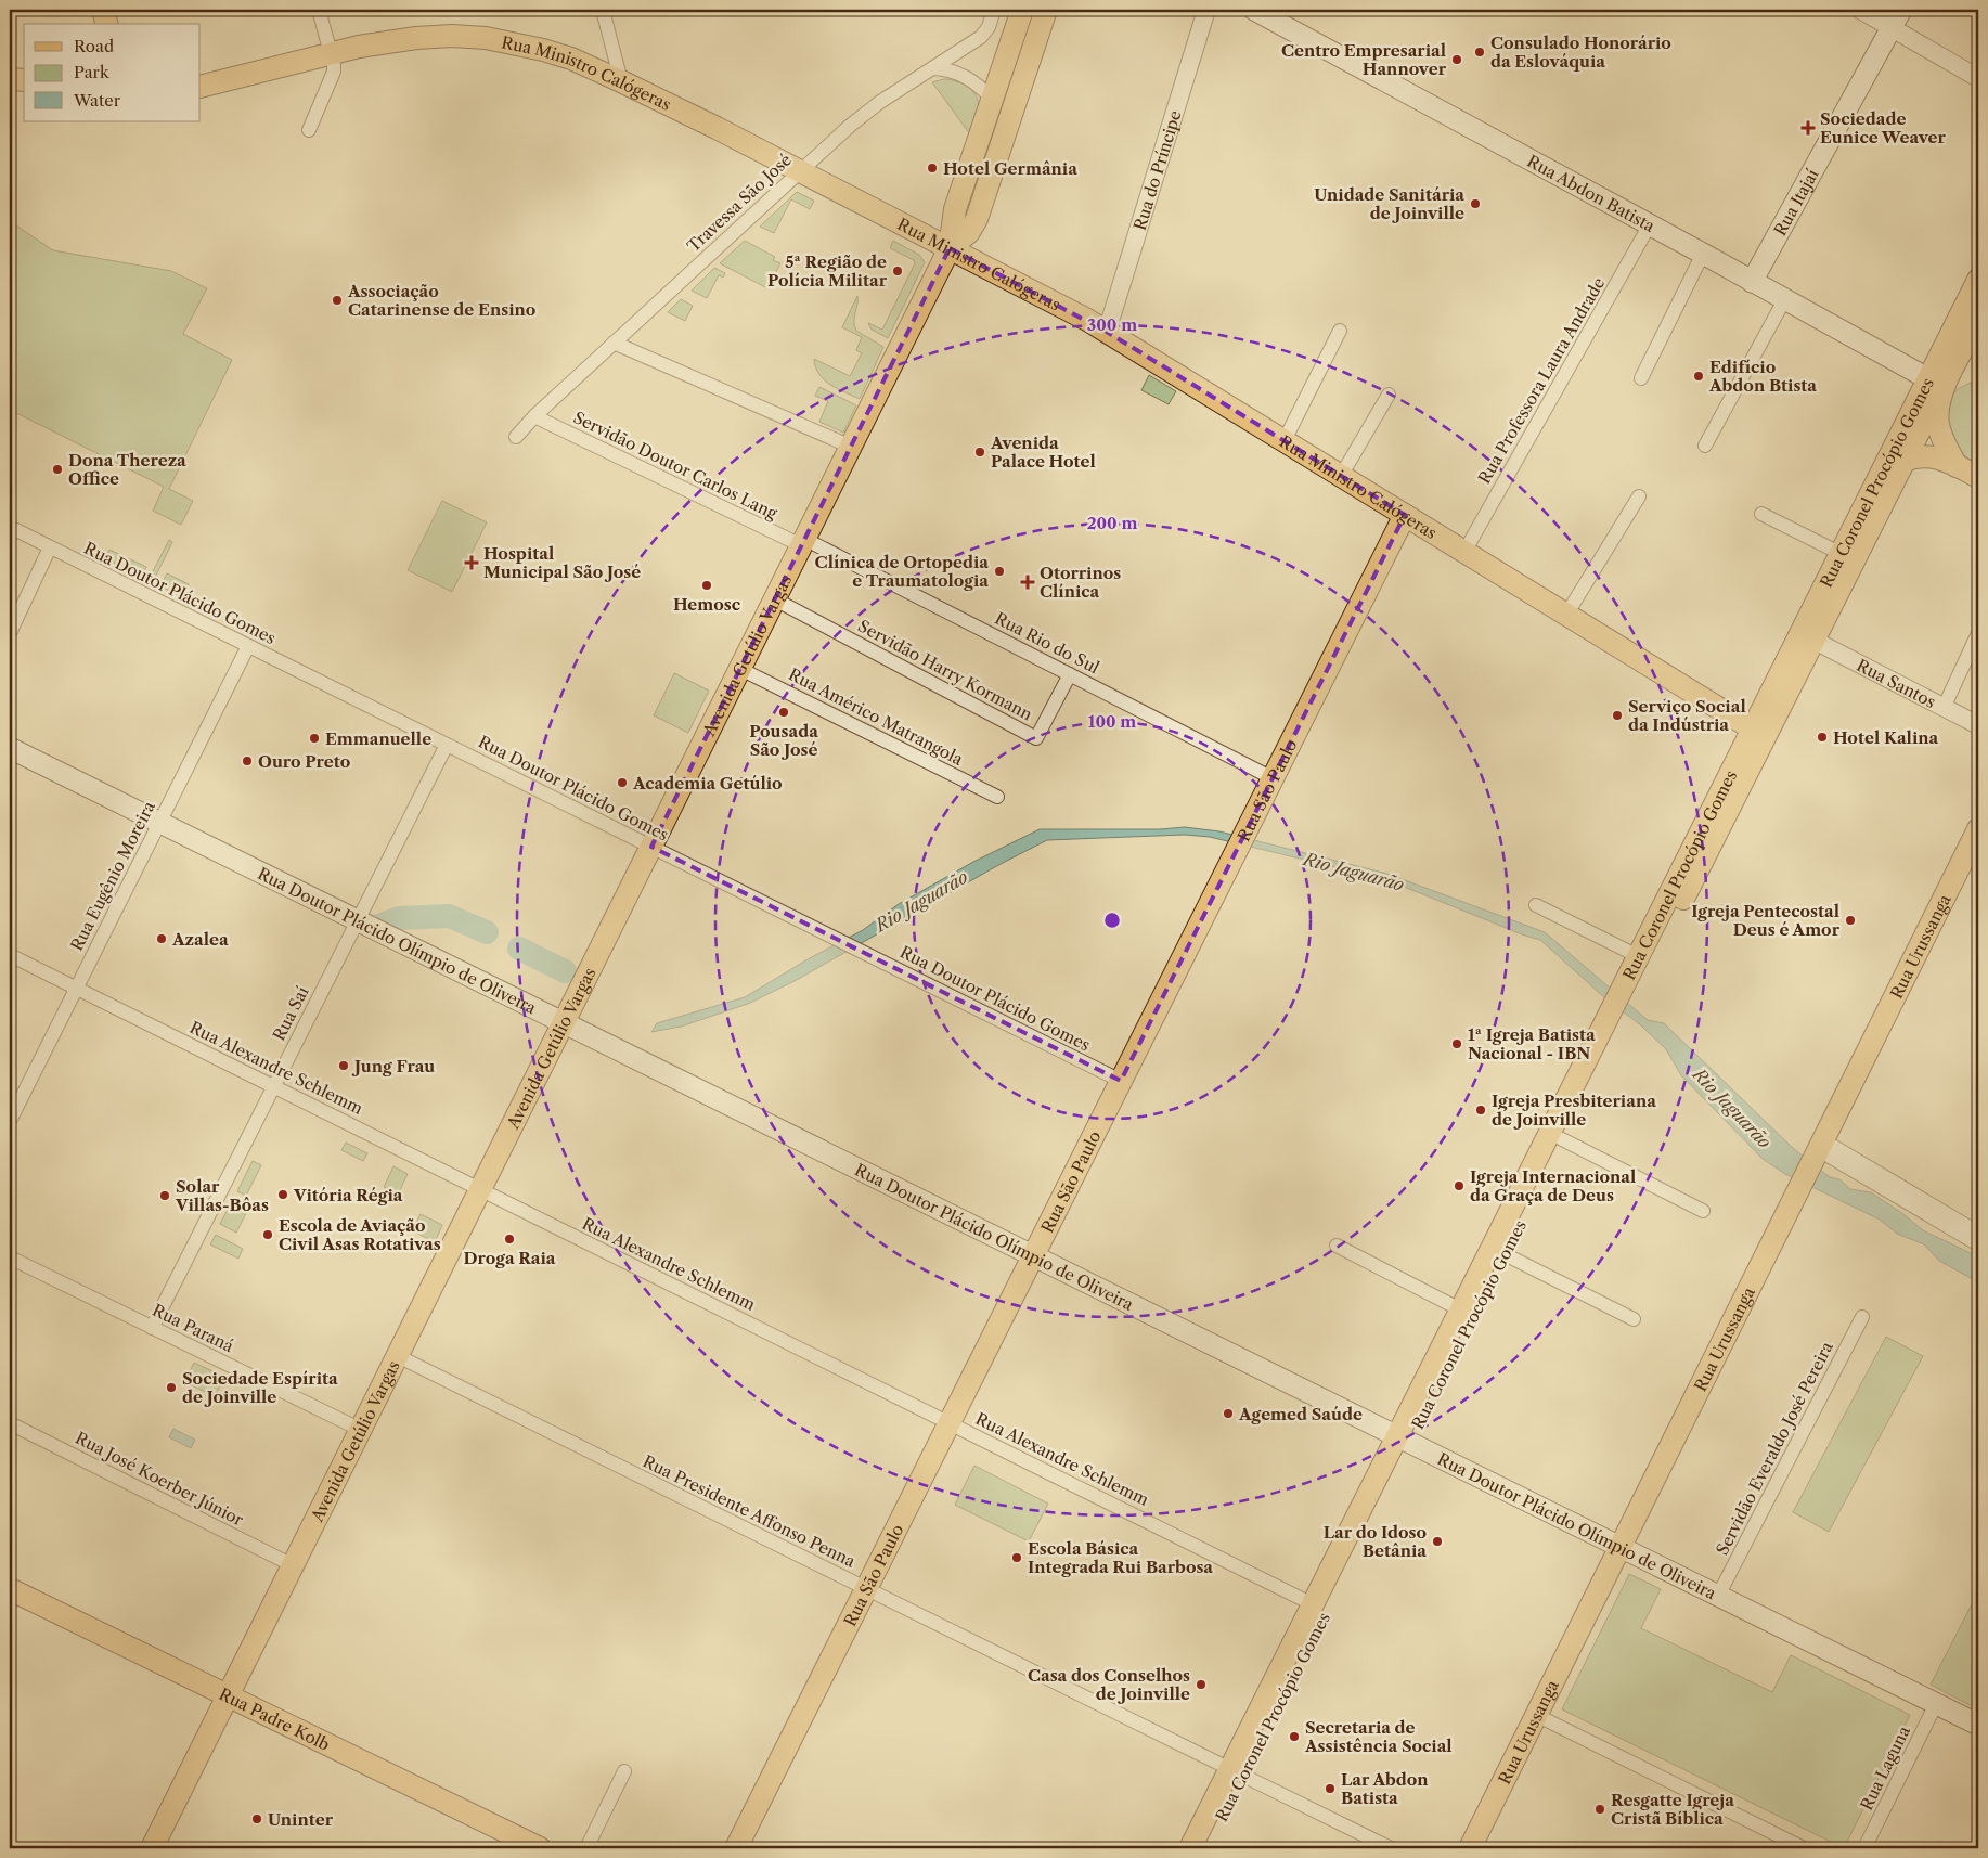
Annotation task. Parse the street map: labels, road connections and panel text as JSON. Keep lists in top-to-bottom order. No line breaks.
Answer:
{"streets":{"main road":["Rua Ministro Calógeras","Rua Abdon Batista","Rua Itajaí","Rua Coronel Procópio Gomes","Avenida Getúlio Vargas","Rua São Paulo","Rua Doutor Plácido Olímpio de Oliveira","Rua Urussanga","Rua Padre Kolb"],"street":["Rua do Príncipe","Travessa São José","Rua Professora Laura Andrade","Servidão Doutor Carlos Lang","Rua Doutor Plácido Gomes","Rua Rio do Sul","Servidão Harry Kormann","Rua Santos","Rua Américo Matrangola","Rua Eugênio Moreira","Rua Saí","Rua Alexandre Schlemm","Rua Paraná","Servidão Everaldo José Pereira","Rua José Koerber Júnior","Rua Presidente Affonso Penna","Rua Laguna"]},"crossings":[["Rua Ministro Calógeras","Rua do Príncipe"],["Rua Ministro Calógeras","Travessa São José"],["Rua Ministro Calógeras","Rua Professora Laura Andrade"],["Rua Ministro Calógeras","Rua Coronel Procópio Gomes"],["Rua Ministro Calógeras","Avenida Getúlio Vargas"],["Rua Ministro Calógeras","Rua São Paulo"],["Rua Abdon Batista","Rua Itajaí"],["Rua Abdon Batista","Rua Professora Laura Andrade"],["Rua Abdon Batista","Rua Coronel Procópio Gomes"],["Travessa São José","Servidão Doutor Carlos Lang"],["Servidão Doutor Carlos Lang","Rua Rio do Sul"],["Servidão Doutor Carlos Lang","Avenida Getúlio Vargas"],["Rua Coronel Procópio Gomes","Rua Santos"],["Rua Coronel Procópio Gomes","Rua Doutor Plácido Olímpio de Oliveira"],["Rua Coronel Procópio Gomes","Rua Alexandre Schlemm"],["Rua Coronel Procópio Gomes","Rua Presidente Affonso Penna"],["Rua Doutor Plácido Gomes","Avenida Getúlio Vargas"],["Rua Doutor Plácido Gomes","Rua São Paulo"],["Rua Doutor Plácido Gomes","Rua Eugênio Moreira"],["Rua Doutor Plácido Gomes","Rua Saí"],["Rua Rio do Sul","Avenida Getúlio Vargas"],["Rua Rio do Sul","Servidão Harry Kormann"],["Rua Rio do Sul","Rua São Paulo"],["Avenida Getúlio Vargas","Servidão Harry Kormann"],["Avenida Getúlio Vargas","Rua Américo Matrangola"],["Avenida Getúlio Vargas","Rua Doutor Plácido Olímpio de Oliveira"],["Avenida Getúlio Vargas","Rua Alexandre Schlemm"],["Avenida Getúlio Vargas","Rua Paraná"],["Avenida Getúlio Vargas","Rua José Koerber Júnior"],["Avenida Getúlio Vargas","Rua Presidente Affonso Penna"],["Avenida Getúlio Vargas","Rua Padre Kolb"],["Rua São Paulo","Rua Doutor Plácido Olímpio de Oliveira"],["Rua São Paulo","Rua Alexandre Schlemm"],["Rua São Paulo","Rua Presidente Affonso Penna"],["Rua Eugênio Moreira","Rua Doutor Plácido Olímpio de Oliveira"],["Rua Eugênio Moreira","Rua Alexandre Schlemm"],["Rua Doutor Plácido Olímpio de Oliveira","Rua Urussanga"],["Rua Doutor Plácido Olímpio de Oliveira","Rua Saí"],["Rua Doutor Plácido Olímpio de Oliveira","Servidão Everaldo José Pereira"],["Rua Doutor Plácido Olímpio de Oliveira","Rua Laguna"],["Rua Saí","Rua Alexandre Schlemm"],["Rua Saí","Rua Paraná"]],"water":["Rio Jaguarão"],"places":{"other":["Consulado Honorário da Eslováquia","Centro Empresarial Hannover","Hotel Germânia","Unidade Sanitária de Joinville","5ª Região de Polícia Militar","Associação Catarinense de Ensino","Edifício Abdon Btista","Avenida Palace Hotel","Dona Thereza Office","Clínica de Ortopedia e Traumatologia","Hemosc","Pousada São José","Serviço Social da Indústria","Hotel Kalina","Emmanuelle","Ouro Preto","Academia Getúlio","Igreja Pentecostal Deus é Amor","Azalea","1ª Igreja Batista Nacional - IBN","Jung Frau","Igreja Presbiteriana de Joinville","Igreja Internacional da Graça de Deus","Vitória Régia","Solar Villas-Bôas","Escola de Aviação Civil Asas Rotativas","Droga Raia","Sociedade Espírita de Joinville","Agemed Saúde","Lar do Idoso Betânia","Escola Básica Integrada Rui Barbosa","Casa dos Conselhos de Joinville","Secretaria de Assistência Social","Lar Abdon Batista","Resgatte Igreja Cristã Bíblica","Uninter"],"health":["Sociedade Eunice Weaver","Hospital Municipal São José","Otorrinos Clínica"]},"legend":["Road","Park","Water"],"rings":["300 m","200 m","100 m"]}
